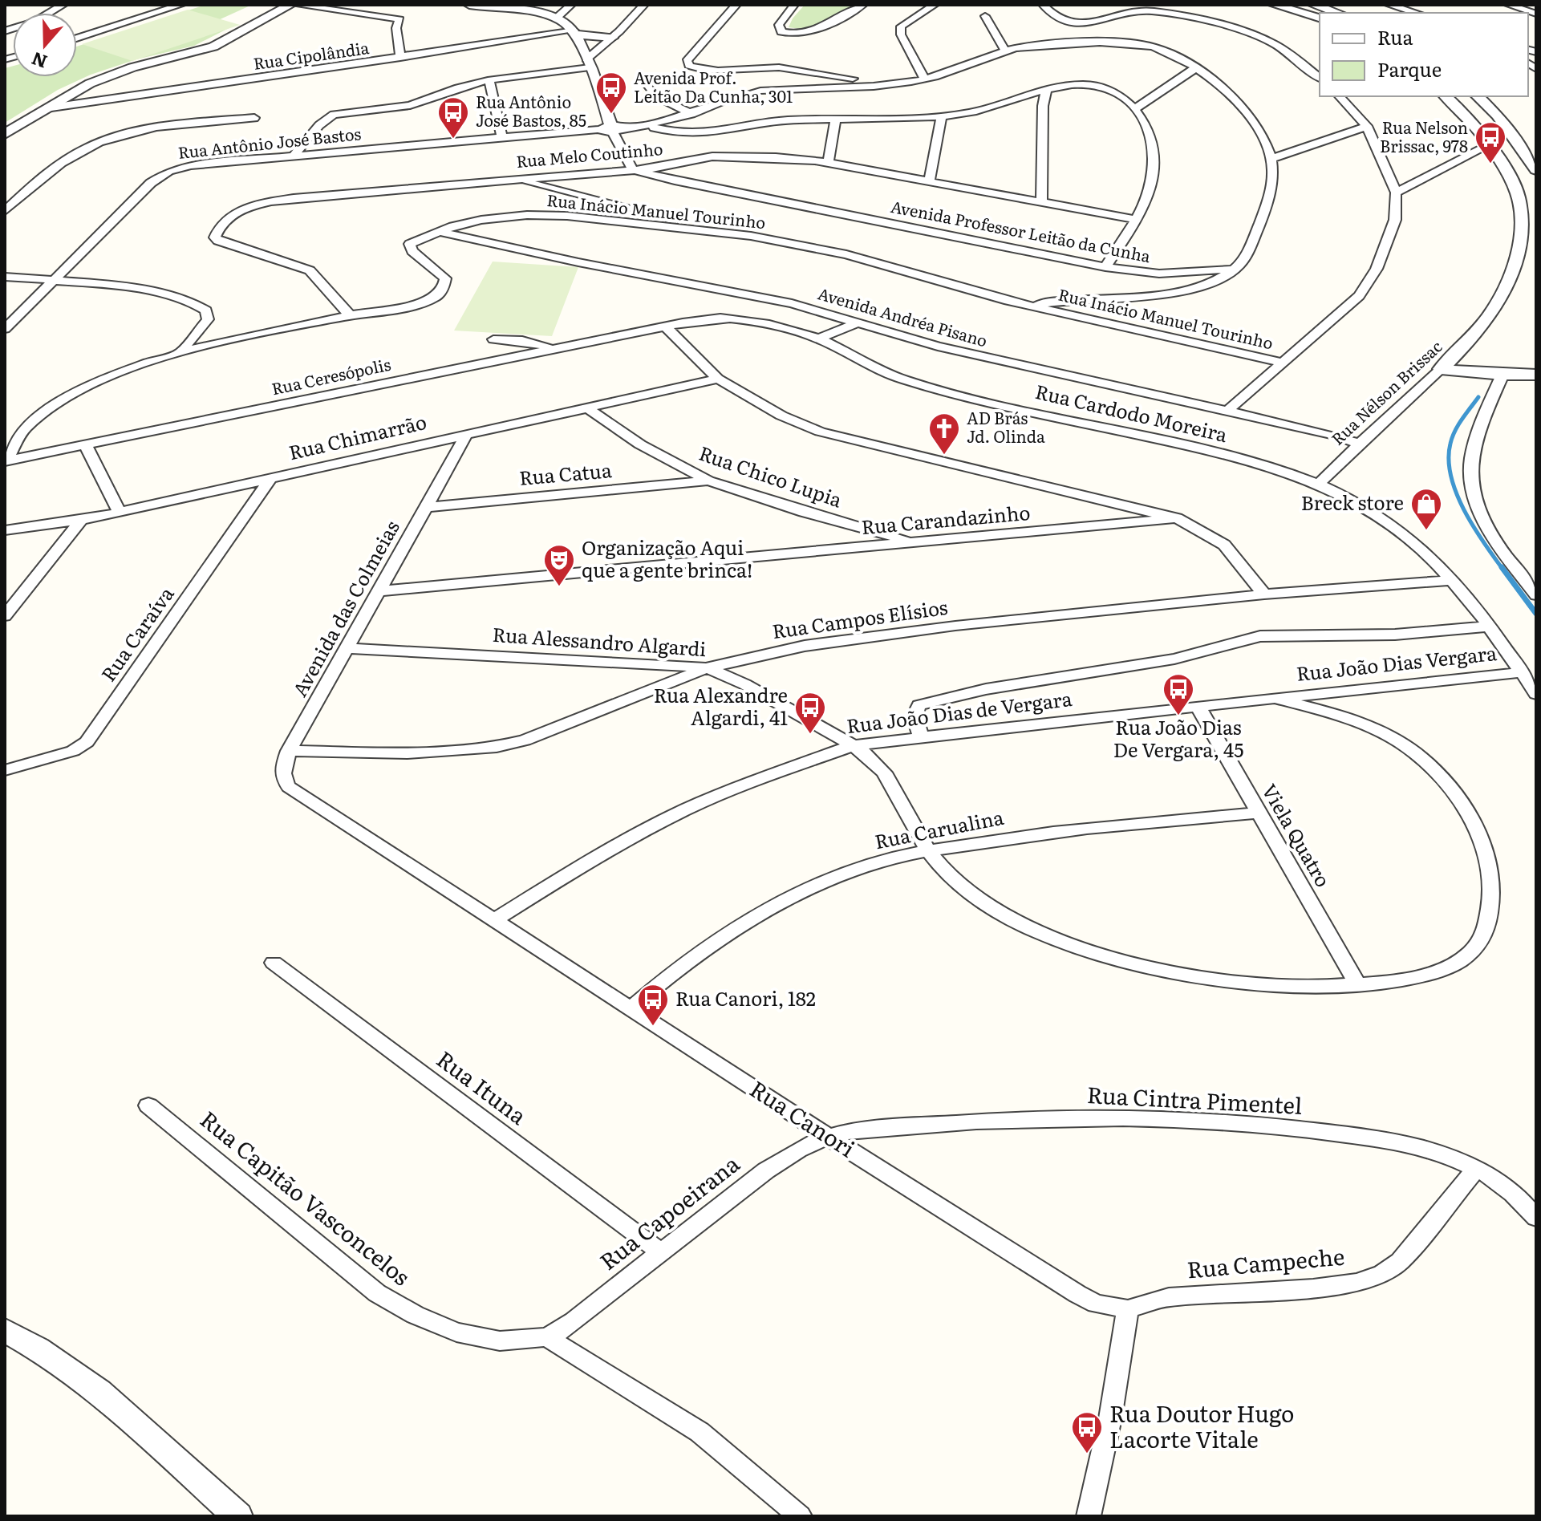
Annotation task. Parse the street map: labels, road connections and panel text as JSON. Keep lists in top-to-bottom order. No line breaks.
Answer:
{"streets":{"street":["Rua Cipolândia","Rua Antônio José Bastos","Rua Melo Coutinho","Rua Inácio Manuel Tourinho","Avenida Professor Leitão da Cunha","Avenida Andréa Pisano","Rua Ceresópolis","Rua Nélson Brissac","Rua Cardodo Moreira","Rua Chimarrão","Rua Catua","Rua Chico Lupia","Rua Carandazinho","Avenida das Colmeias","Rua Campos Elísios","Rua Caraíva","Rua Alessandro Algardi","Rua João Dias Vergara","Rua João Dias de Vergara","Rua Carualina","Viela Quatro","Rua Ituna","Rua Cintra Pimentel","Rua Canori","Rua Capitão Vasconcelos","Rua Capoeirana","Rua Campeche"]},"crossings":[["Rua Melo Coutinho","Rua Inácio Manuel Tourinho"],["Rua Melo Coutinho","Avenida Professor Leitão da Cunha"],["Rua Inácio Manuel Tourinho","Avenida Andréa Pisano"],["Rua Inácio Manuel Tourinho","Rua Ceresópolis"],["Avenida Andréa Pisano","Rua Nélson Brissac"],["Rua Ceresópolis","Rua Cardodo Moreira"],["Rua Nélson Brissac","Rua Cardodo Moreira"],["Rua Cardodo Moreira","Rua Campos Elísios"],["Rua Cardodo Moreira","Rua João Dias Vergara"],["Rua Chimarrão","Rua Chico Lupia"],["Rua Chimarrão","Avenida das Colmeias"],["Rua Chimarrão","Rua Caraíva"],["Rua Catua","Rua Chico Lupia"],["Rua Catua","Avenida das Colmeias"],["Rua Chico Lupia","Rua Carandazinho"],["Rua Carandazinho","Avenida das Colmeias"],["Avenida das Colmeias","Rua Campos Elísios"],["Avenida das Colmeias","Rua Alessandro Algardi"],["Avenida das Colmeias","Rua Canori"],["Rua Campos Elísios","Rua Alessandro Algardi"],["Rua Alessandro Algardi","Rua João Dias Vergara"],["Rua Alessandro Algardi","Rua João Dias de Vergara"],["Rua Alessandro Algardi","Rua Carualina"],["Rua Alessandro Algardi","Viela Quatro"],["Rua João Dias Vergara","Rua João Dias de Vergara"],["Rua João Dias de Vergara","Viela Quatro"],["Rua João Dias de Vergara","Rua Canori"],["Rua Carualina","Viela Quatro"],["Rua Carualina","Rua Canori"],["Rua Ituna","Rua Capoeirana"],["Rua Cintra Pimentel","Rua Canori"],["Rua Cintra Pimentel","Rua Capoeirana"],["Rua Cintra Pimentel","Rua Campeche"],["Rua Canori","Rua Capoeirana"],["Rua Canori","Rua Campeche"],["Rua Capitão Vasconcelos","Rua Capoeirana"]],"places":{"bus stop":["Avenida Prof. Leitão Da Cunha, 301","Rua Antônio José Bastos, 85","Rua Nelson Brissac, 978","Rua João Dias De Vergara, 45","Rua Alexandre Algardi, 41","Rua Canori, 182","Rua Doutor Hugo Lacorte Vitale"],"church":["AD Brás Jd. Olinda"],"shop":["Breck store"],"theatre":["Organização Aqui que a gente brinca!"]},"legend":["Rua","Parque"],"north":"bottom"}
